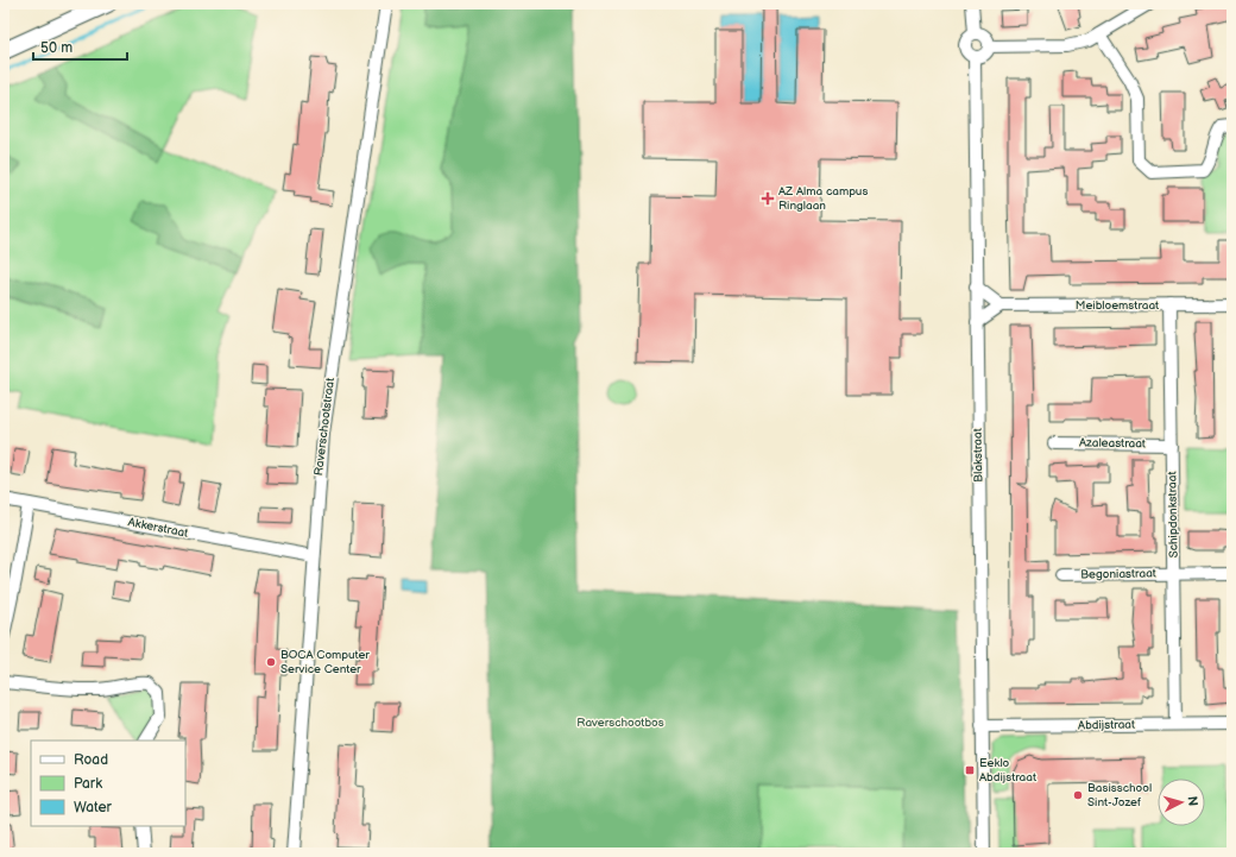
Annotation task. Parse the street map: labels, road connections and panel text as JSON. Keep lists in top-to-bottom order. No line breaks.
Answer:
{"streets":{"street":["Meibloemstraat","Raverschootstraat","Azaleastraat","Blakstraat","Schipdonkstraat","Akkerstraat","Begoniastraat","Abdijstraat"]},"crossings":[["Meibloemstraat","Schipdonkstraat"],["Raverschootstraat","Akkerstraat"],["Azaleastraat","Schipdonkstraat"],["Blakstraat","Abdijstraat"],["Schipdonkstraat","Begoniastraat"],["Schipdonkstraat","Abdijstraat"]],"parks":["Raverschootbos"],"places":{"health":["AZ Alma campus Ringlaan"],"other":["BOCA Computer Service Center","Basisschool Sint-Jozef"],"transit":["Eeklo Abdijstraat"]},"legend":["Road","Park","Water"],"scale_bar":"50 m","north":"right"}
